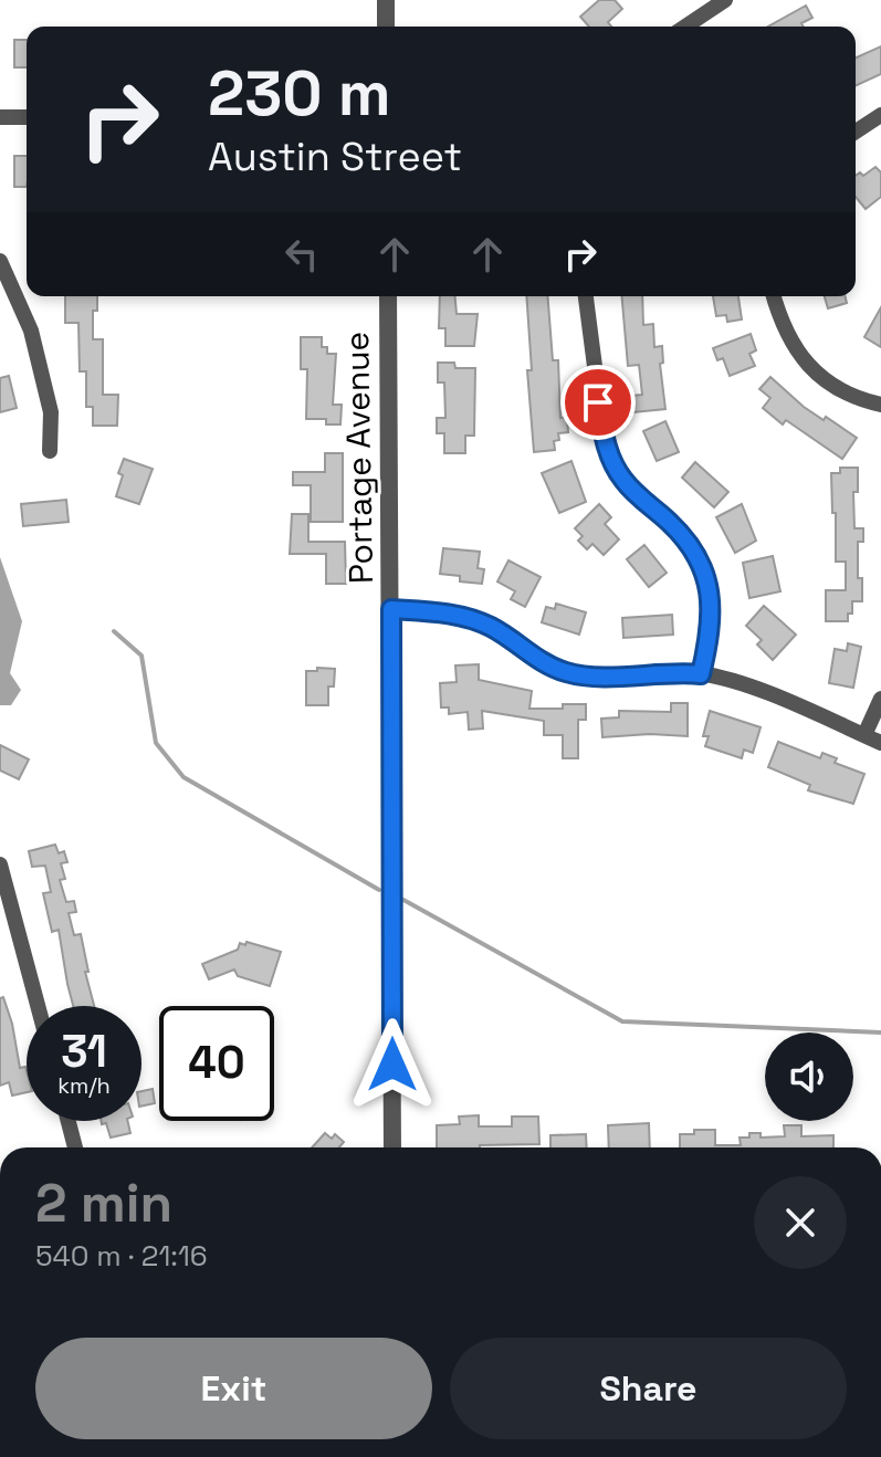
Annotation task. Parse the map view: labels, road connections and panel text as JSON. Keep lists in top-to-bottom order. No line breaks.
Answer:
{"streets":{"street":["Portage Avenue"]},"page":{"turn":["230 m","Austin Street"],"speed":"31 km/h","limit":"40","heading":["2 min","540 m · 21:16"],"buttons":["Exit","Share"]}}
